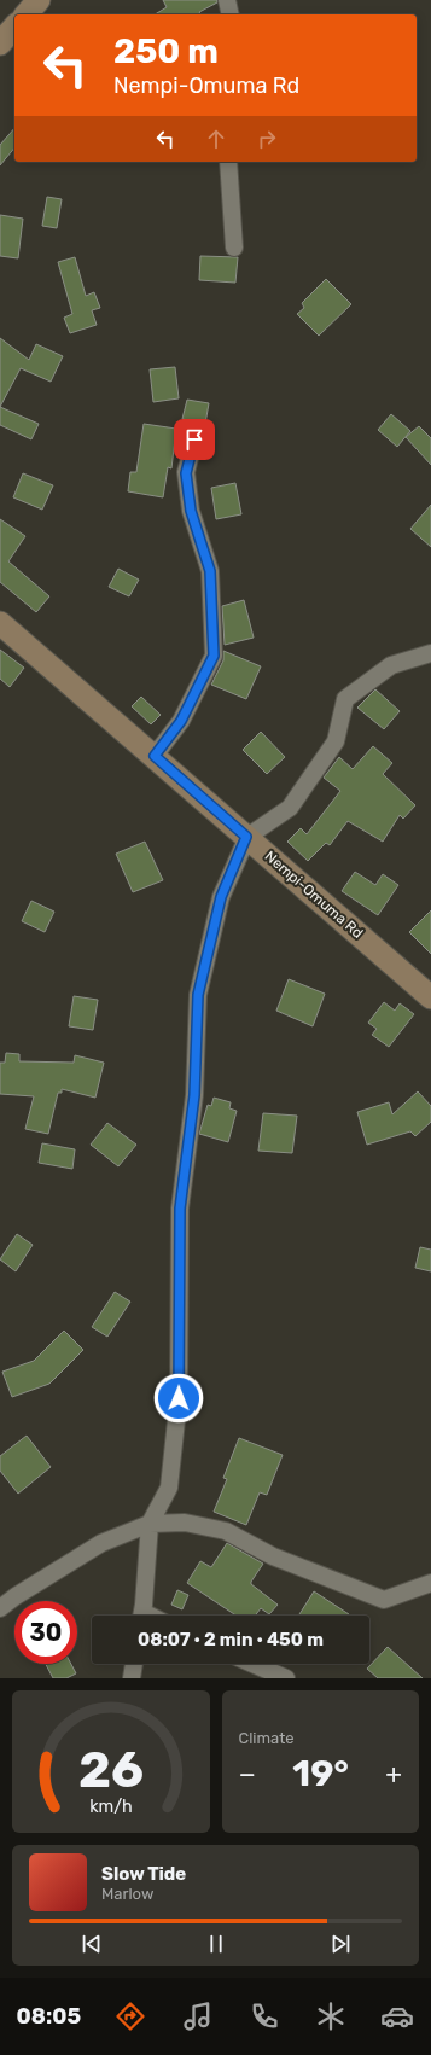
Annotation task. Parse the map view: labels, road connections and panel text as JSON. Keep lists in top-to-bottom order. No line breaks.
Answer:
{"streets":{"street":["Nempi-Omuma Rd"]},"page":{"turn":["250 m","Nempi-Omuma Rd"],"limit":"30","trip":"08:07 · 2 min · 450 m","tile":"Climate","heat":["−","19°","+"],"song":["Slow Tide","Marlow"],"tabs":"08:05","gauge":["26","km/h"]}}
